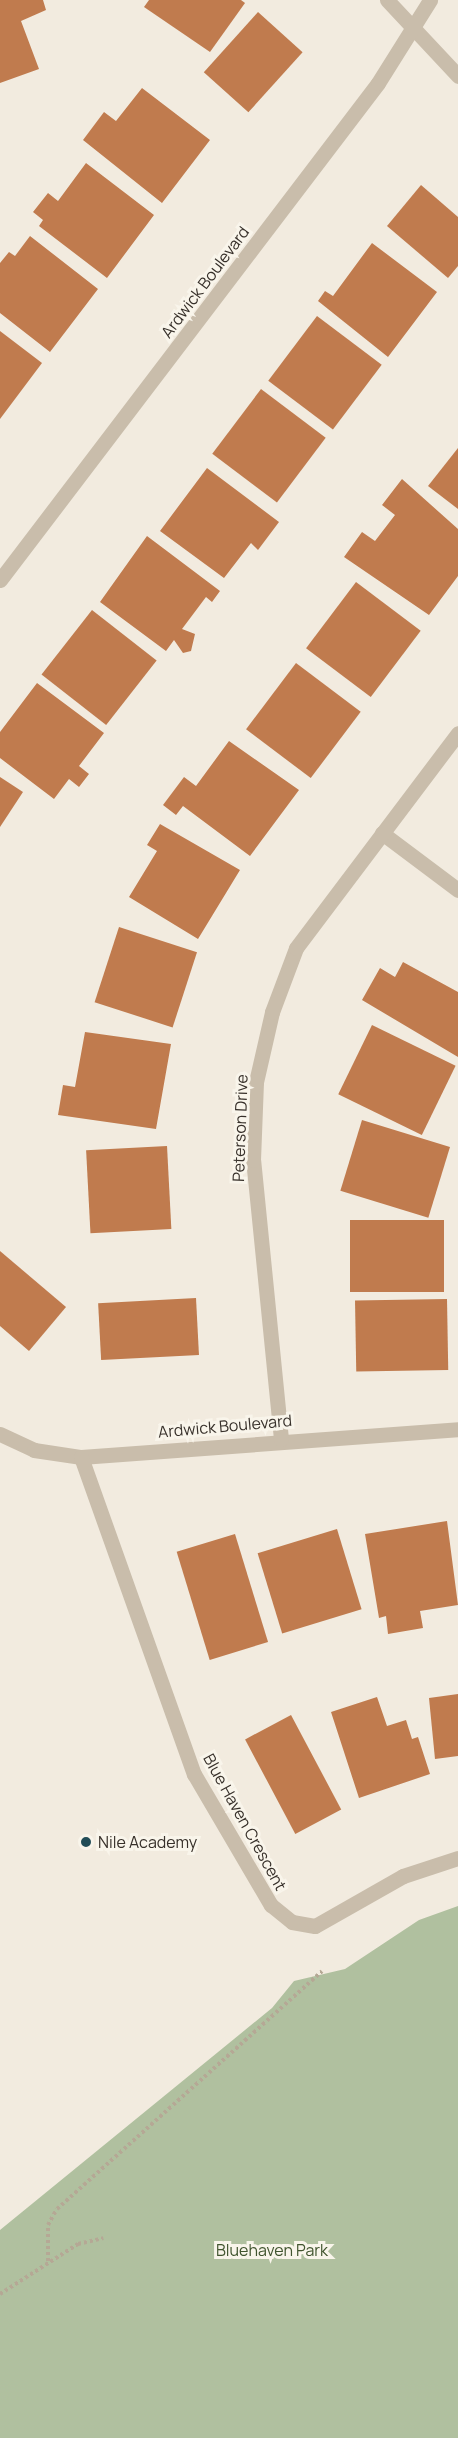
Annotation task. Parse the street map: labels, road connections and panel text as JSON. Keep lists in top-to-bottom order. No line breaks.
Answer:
{"streets":{"street":["Ardwick Boulevard","Peterson Drive","Blue Haven Crescent"]},"crossings":[["Ardwick Boulevard","Peterson Drive"],["Ardwick Boulevard","Blue Haven Crescent"]],"parks":["Bluehaven Park"],"places":["Nile Academy"]}
